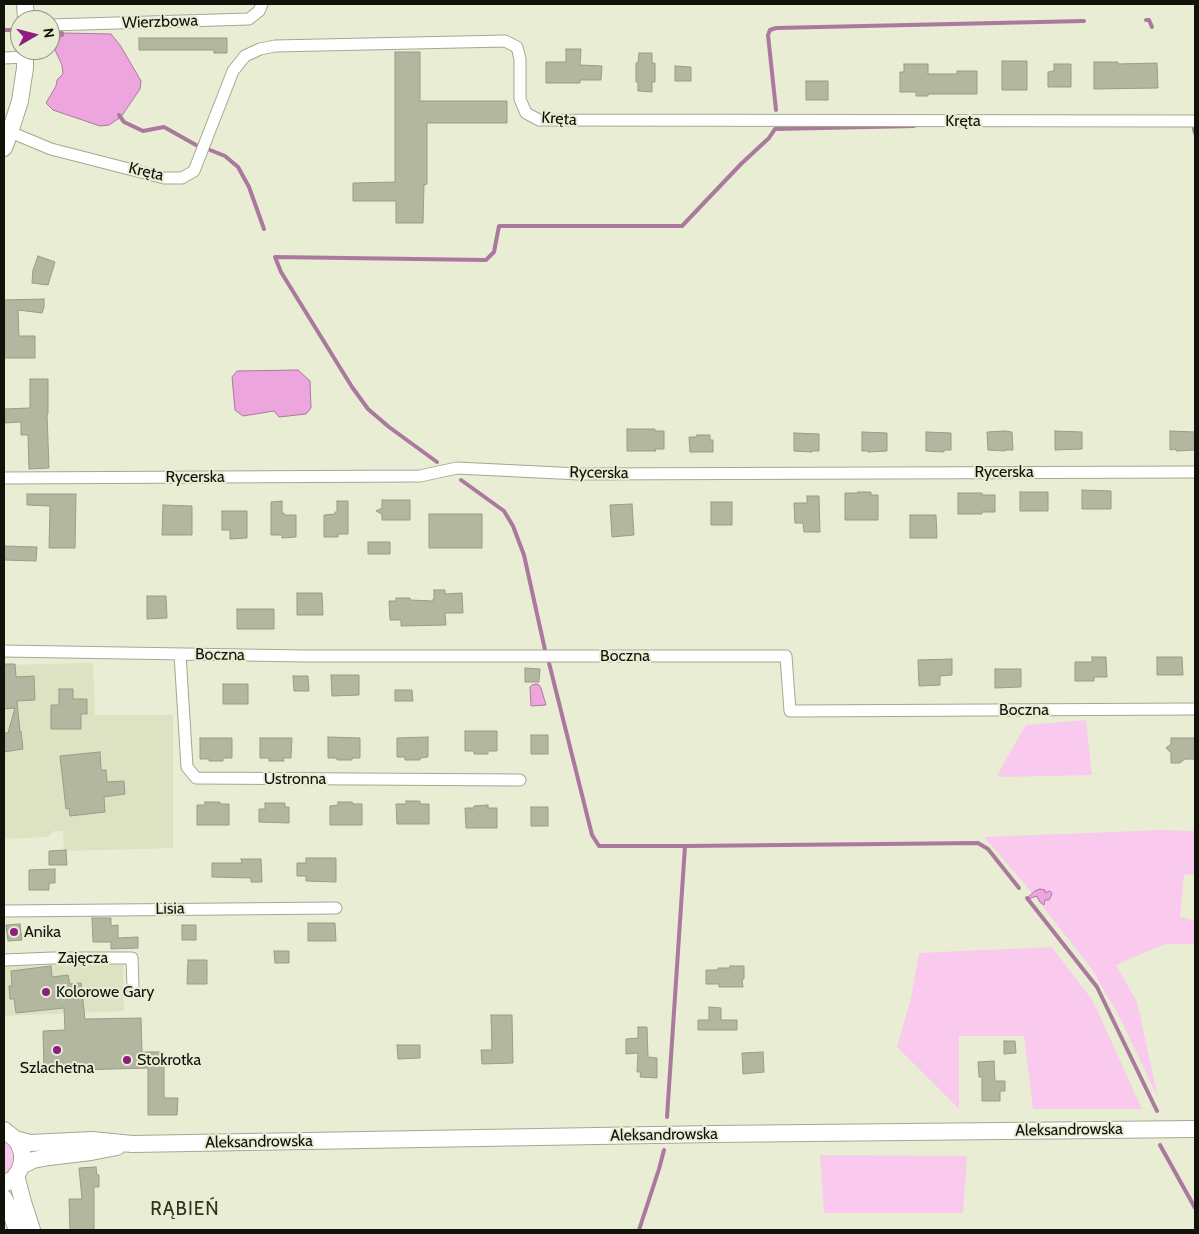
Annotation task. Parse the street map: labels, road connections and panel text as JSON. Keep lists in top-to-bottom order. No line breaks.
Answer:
{"streets":{"main road":["Aleksandrowska"],"street":["Wierzbowa","Kręta","Rycerska","Boczna","Ustronna","Lisia","Zajęcza"]},"crossings":[["Boczna","Ustronna"]],"districts":["RĄBIEŃ"],"places":["Anika","Kolorowe Gary","Szlachetna","Stokrotka"],"north":"right"}
